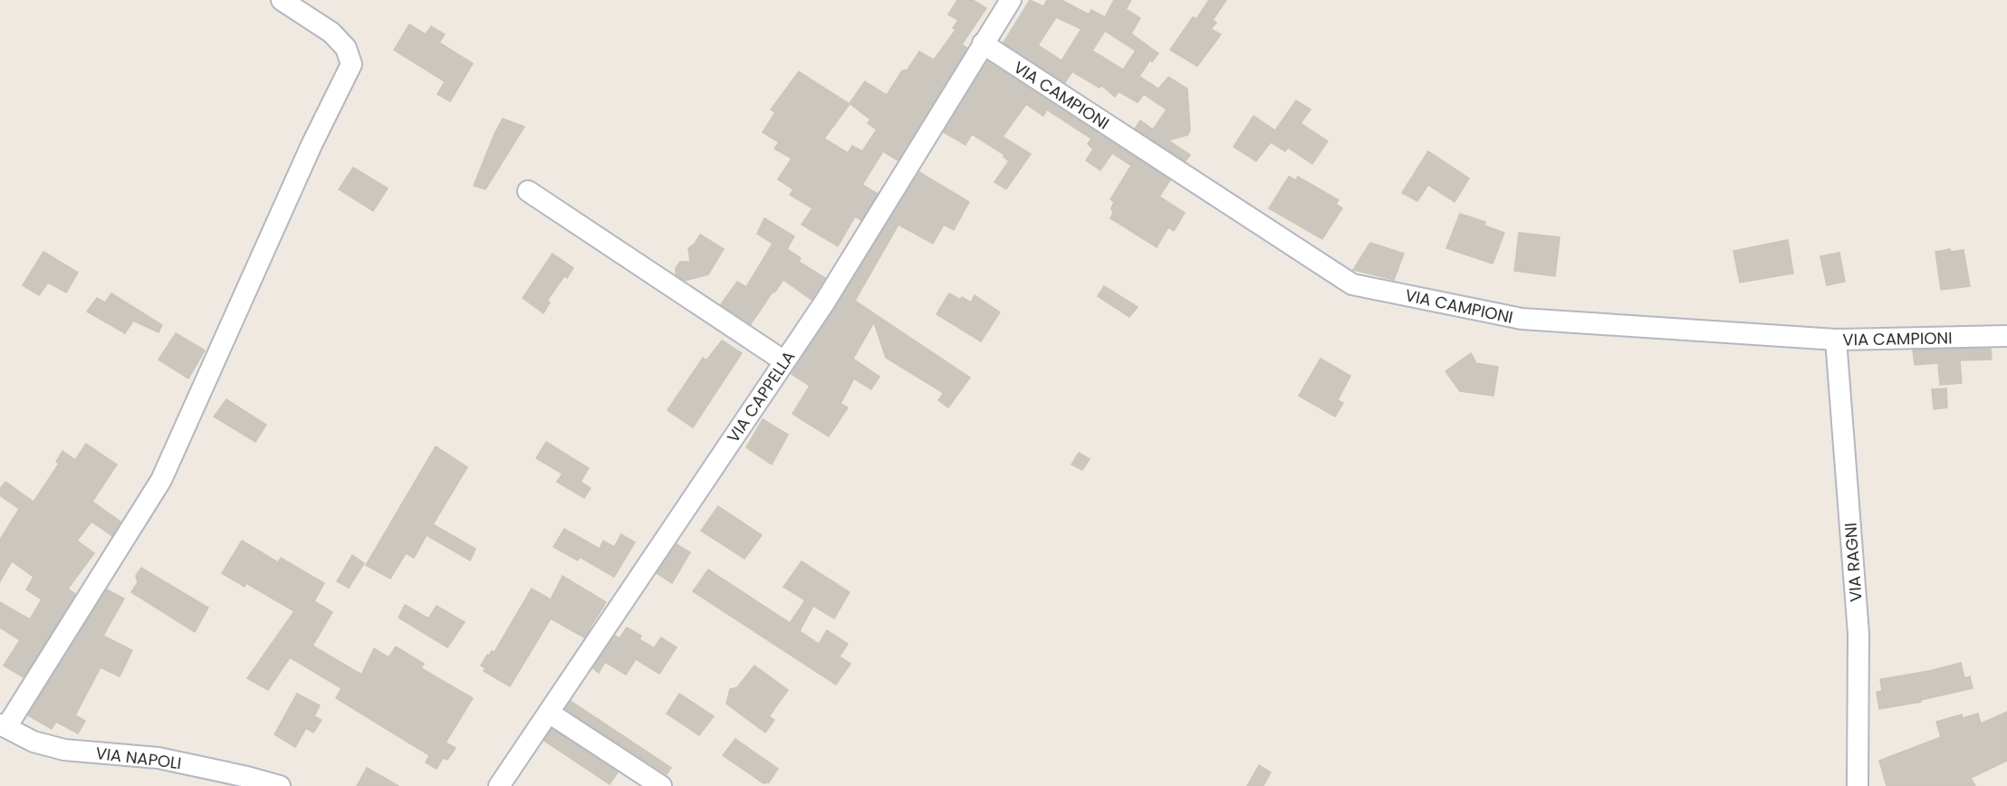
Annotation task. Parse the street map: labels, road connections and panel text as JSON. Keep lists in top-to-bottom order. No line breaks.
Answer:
{"streets":{"street":["VIA CAMPIONI","VIA CAPPELLA","VIA RAGNI","VIA NAPOLI"]},"crossings":[["VIA CAMPIONI","VIA CAPPELLA"],["VIA CAMPIONI","VIA RAGNI"]]}
